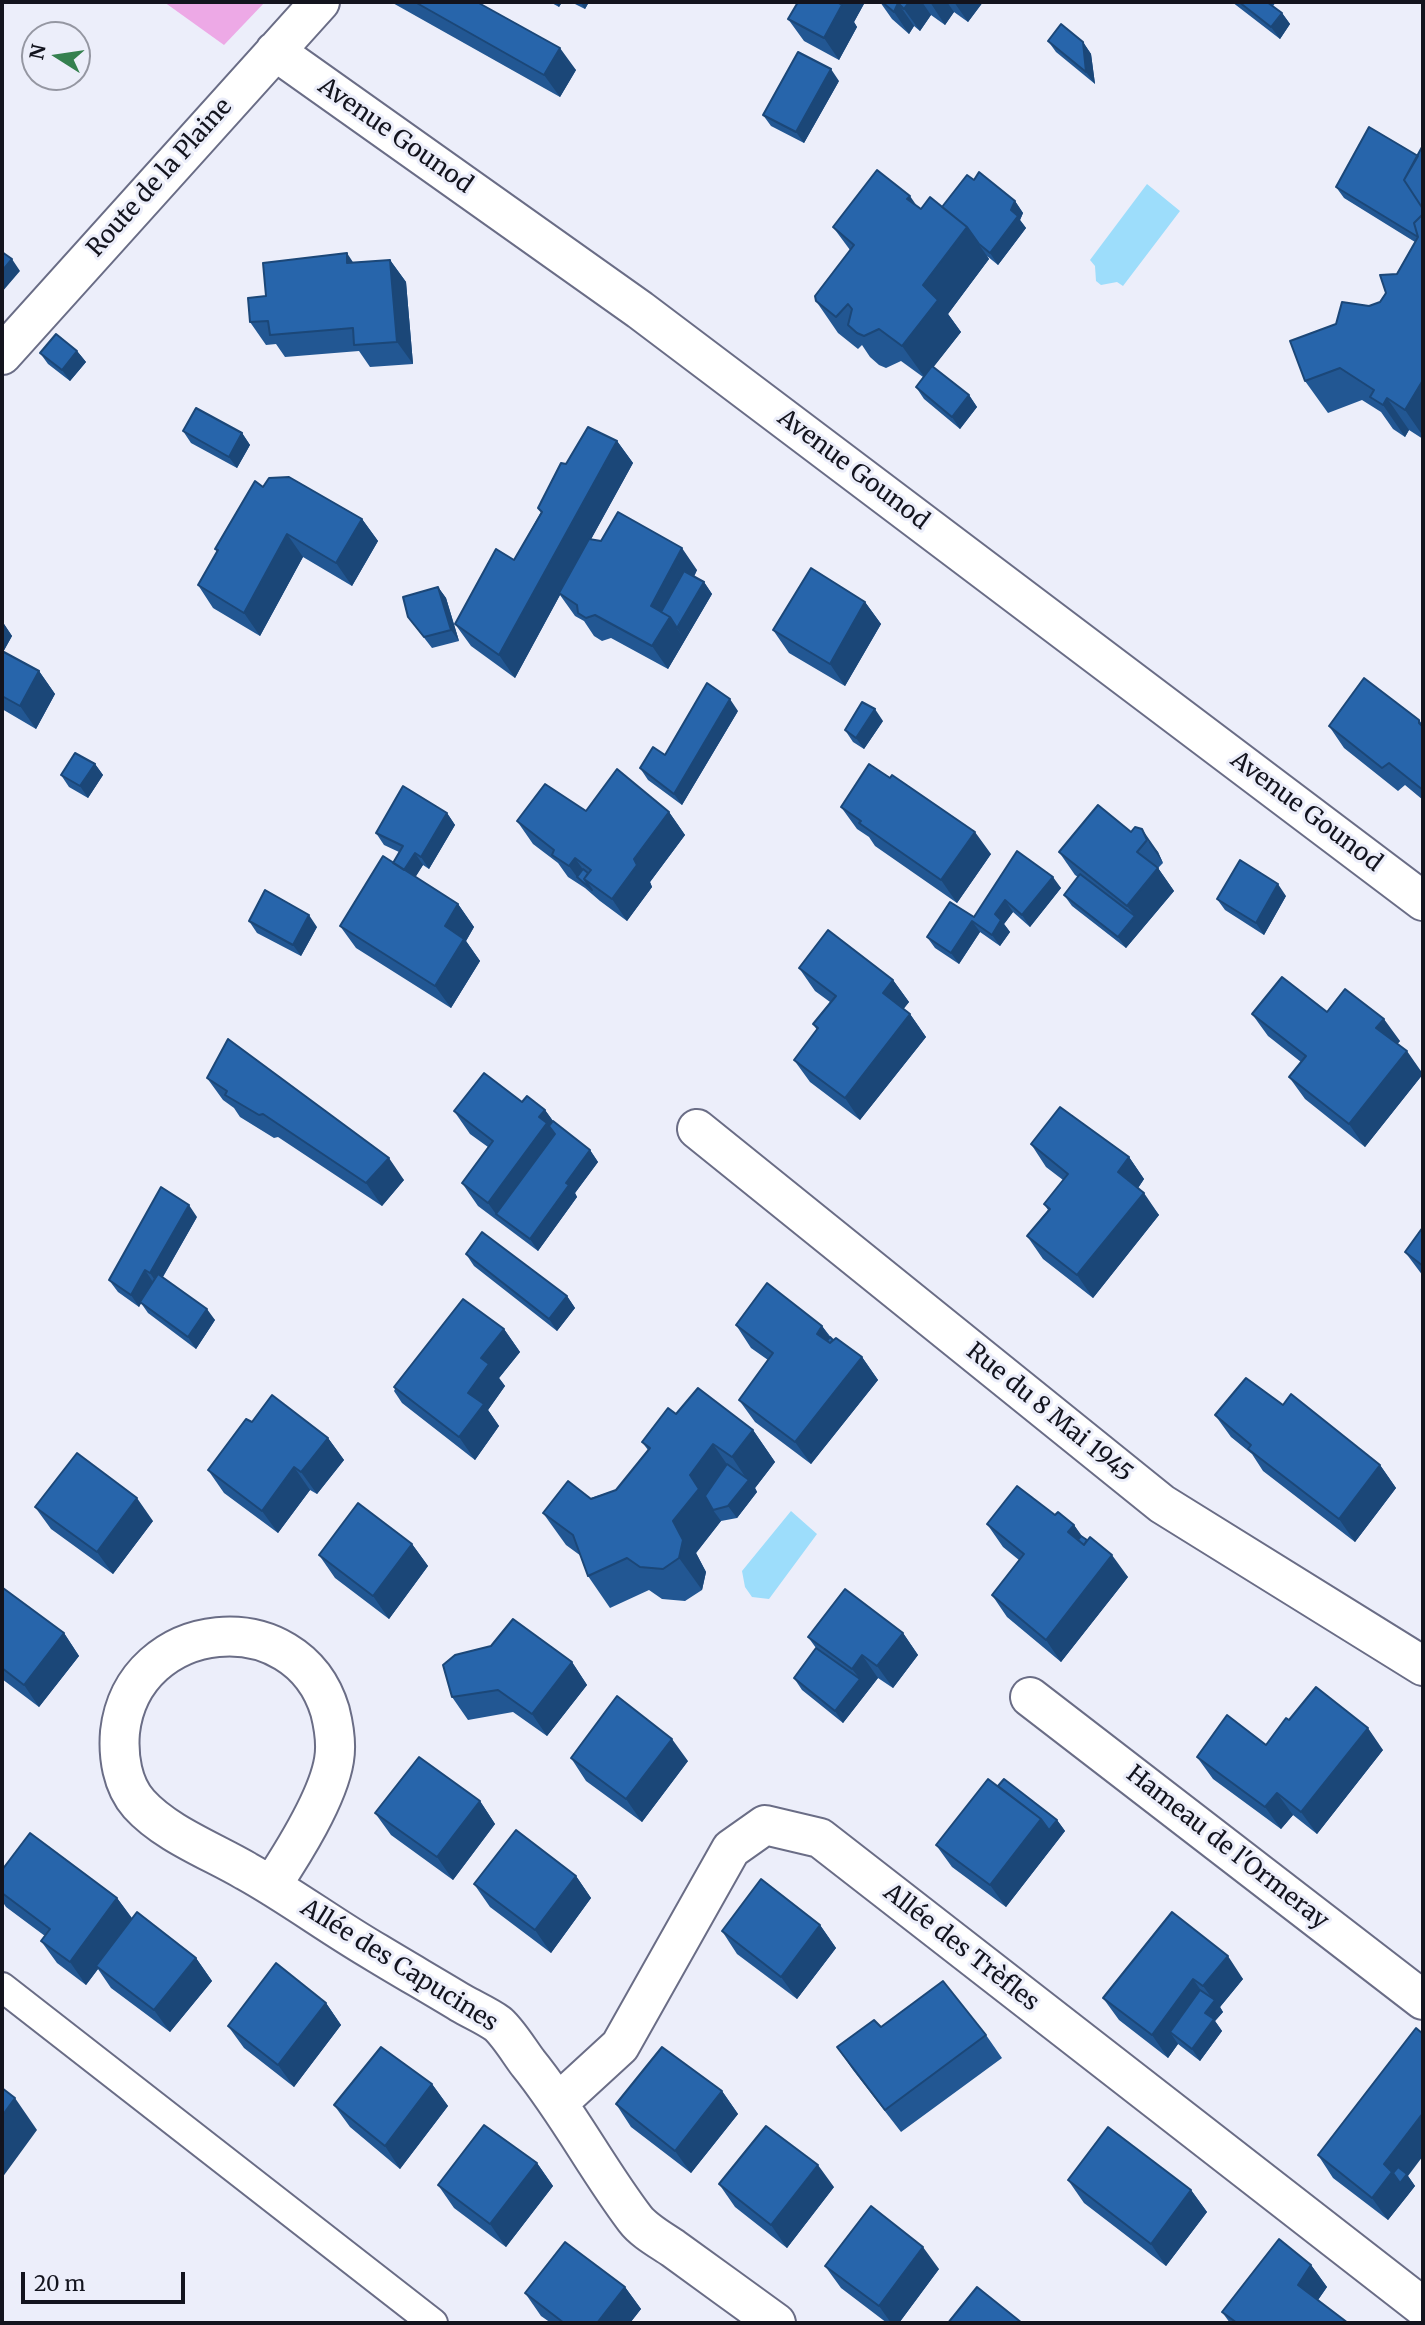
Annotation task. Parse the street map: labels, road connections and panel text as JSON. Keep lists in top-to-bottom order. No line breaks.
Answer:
{"streets":{"street":["Avenue Gounod","Route de la Plaine","Rue du 8 Mai 1945","Hameau de l'Ormeray","Allée des Trèfles","Allée des Capucines"]},"crossings":[["Avenue Gounod","Route de la Plaine"],["Allée des Trèfles","Allée des Capucines"]],"scale_bar":"20 m","north":"left"}
